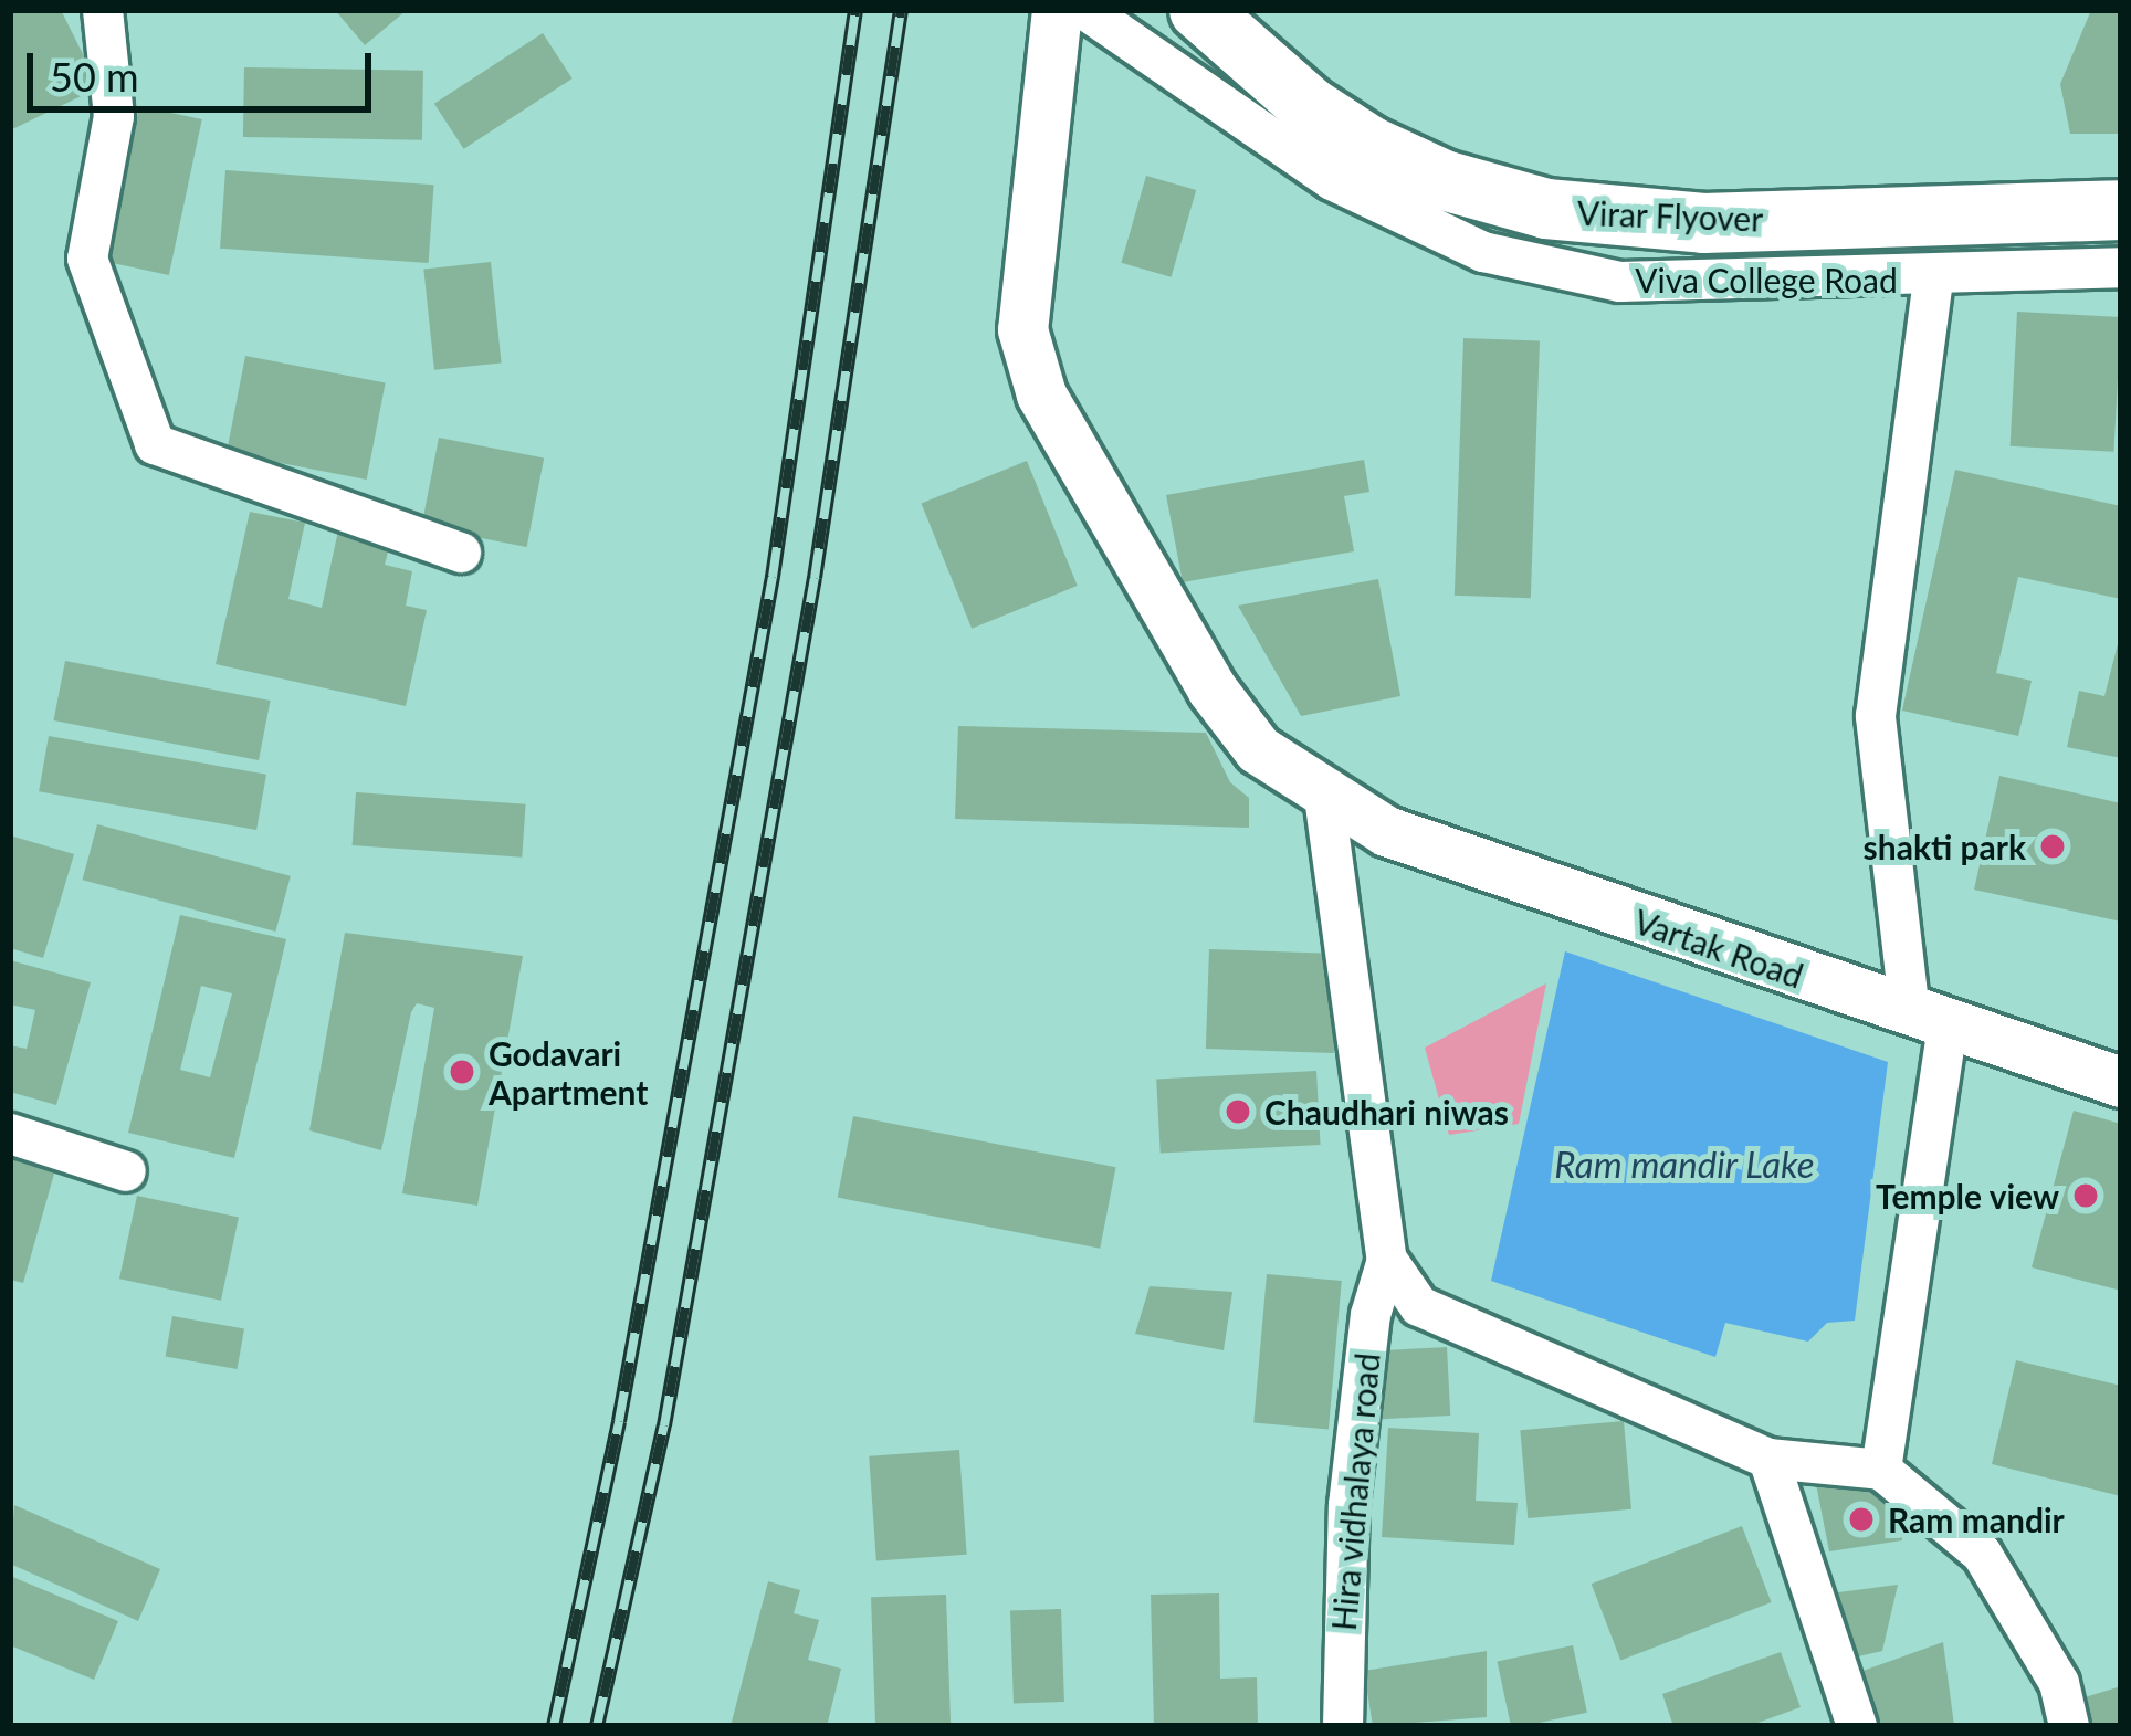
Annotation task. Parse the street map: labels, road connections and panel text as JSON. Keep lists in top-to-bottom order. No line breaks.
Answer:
{"streets":{"main road":["Virar Flyover"],"street":["Viva College Road","Vartak Road","Hira vidhalaya road"]},"water":["Ram mandir Lake"],"places":["shakti park","Godavari Apartment","Chaudhari niwas","Temple view","Ram mandir"],"scale_bar":"50 m"}
